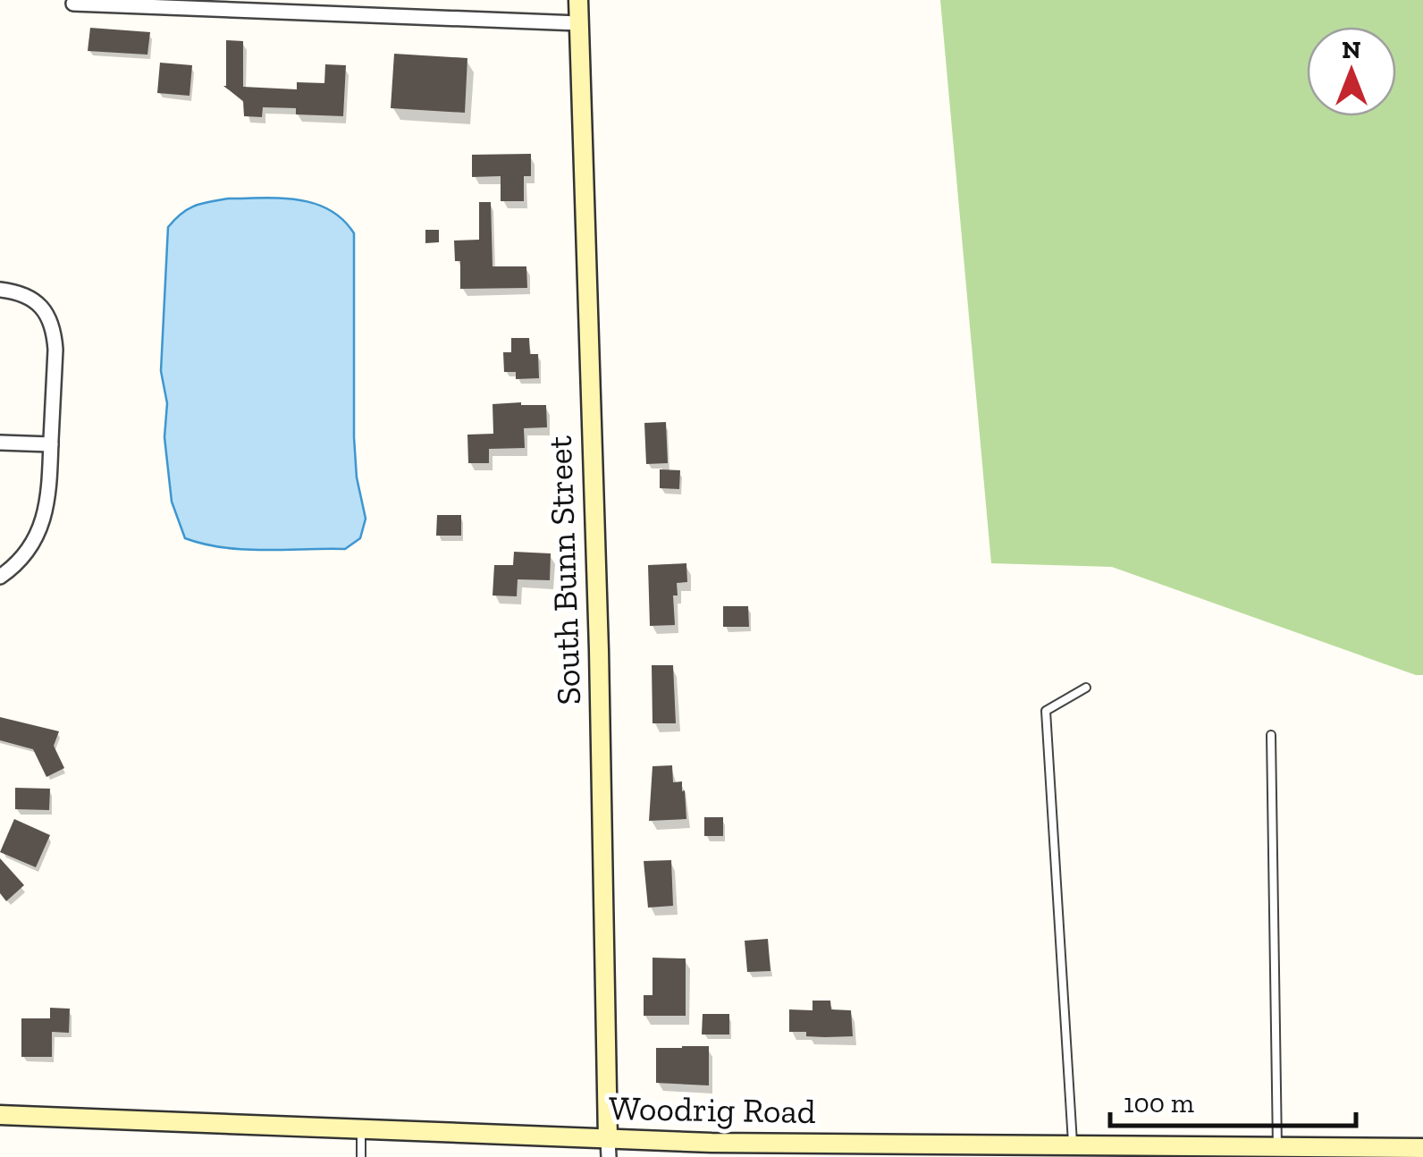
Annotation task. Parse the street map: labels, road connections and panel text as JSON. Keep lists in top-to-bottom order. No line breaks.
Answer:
{"streets":{"street":["South Bunn Street","Woodrig Road"]},"crossings":[["South Bunn Street","Woodrig Road"]],"scale_bar":"100 m","north":"top"}
